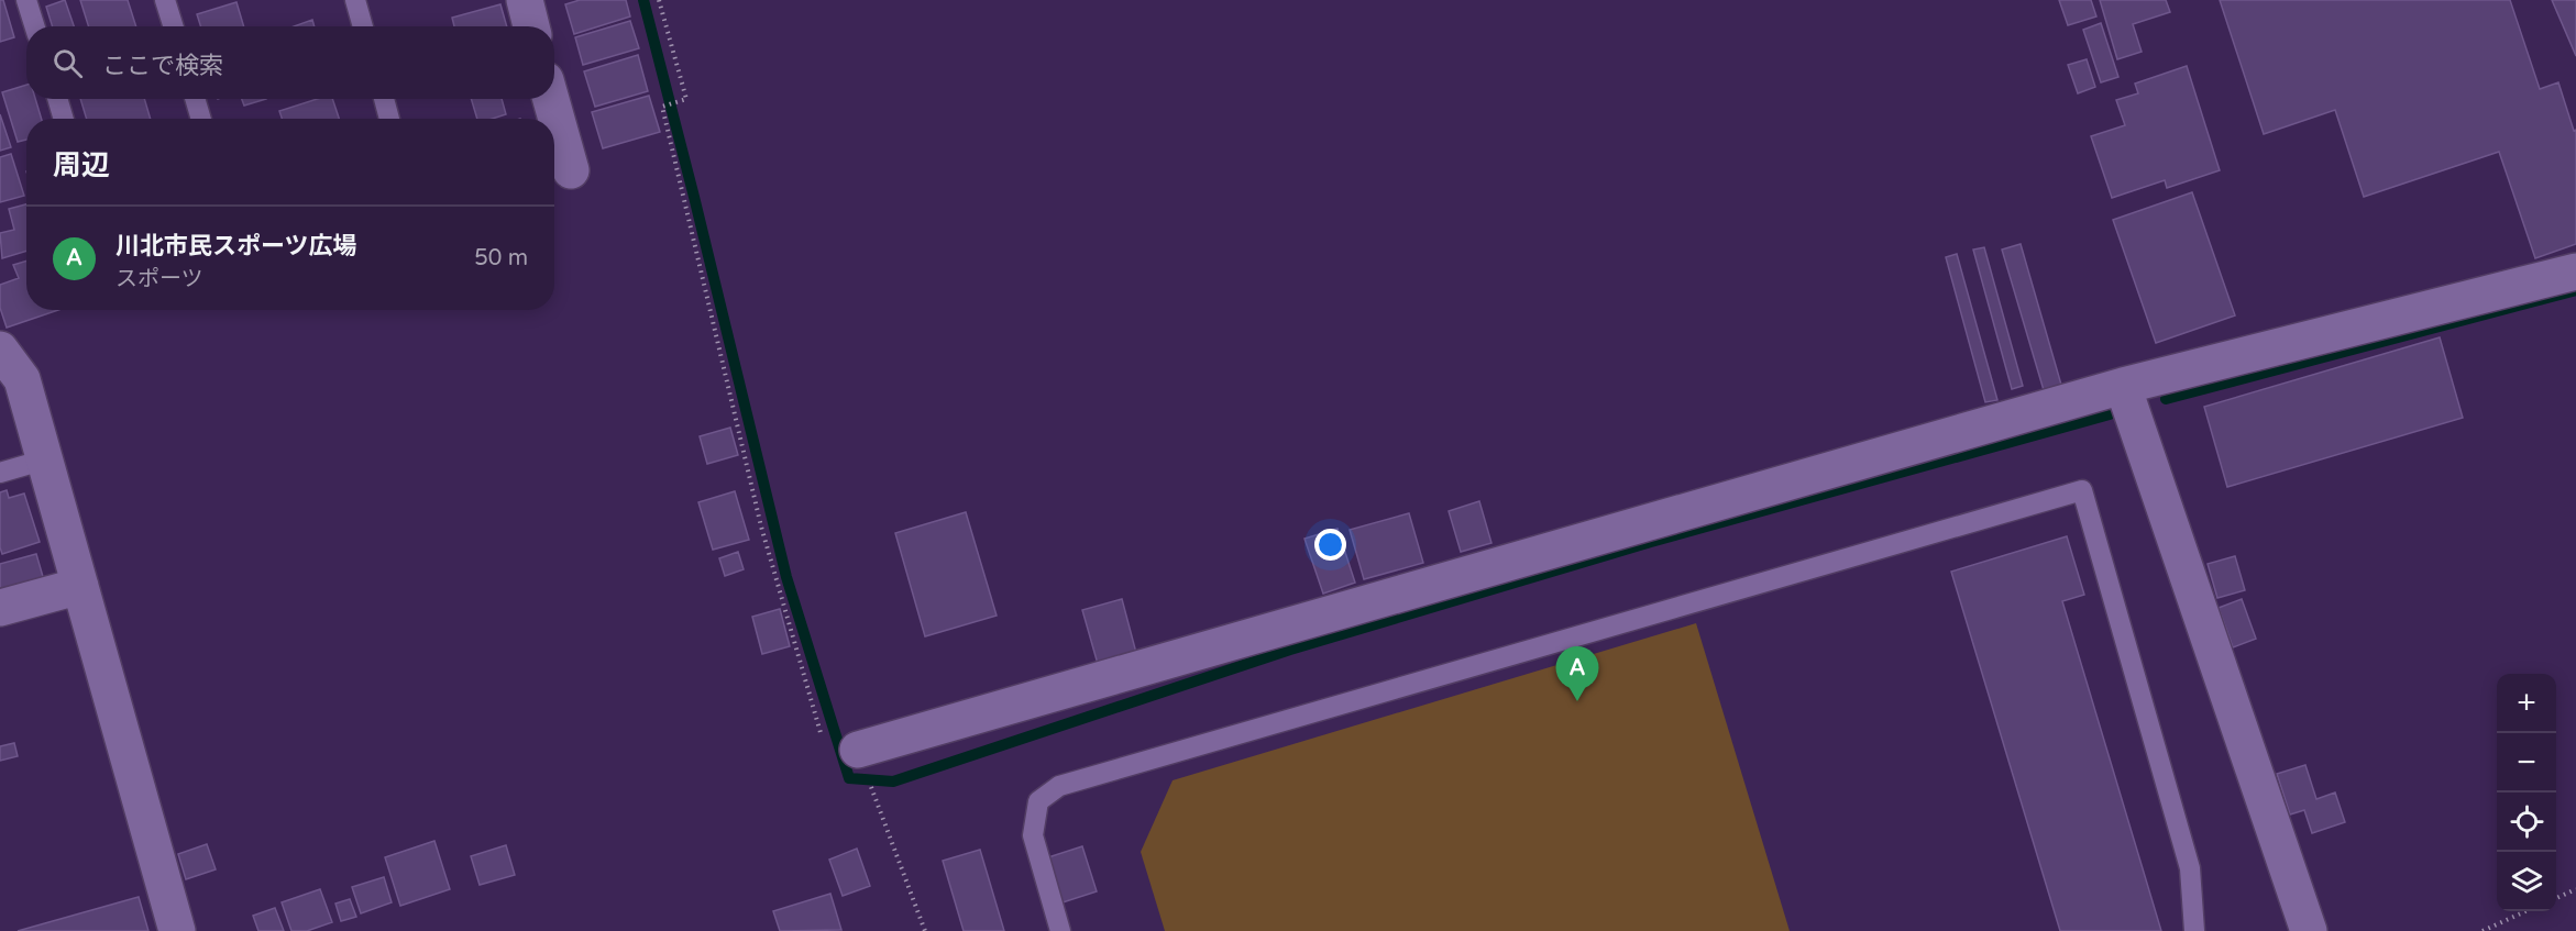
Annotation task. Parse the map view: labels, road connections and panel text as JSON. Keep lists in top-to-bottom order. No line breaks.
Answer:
{"page":{"search":"ここで検索","heading":"周辺","list":[{"mark":"A","name":"川北市民スポーツ広場","note":"スポーツ","value":"50 m"}],"pins":"A","map_buttons":["+","−"]}}
